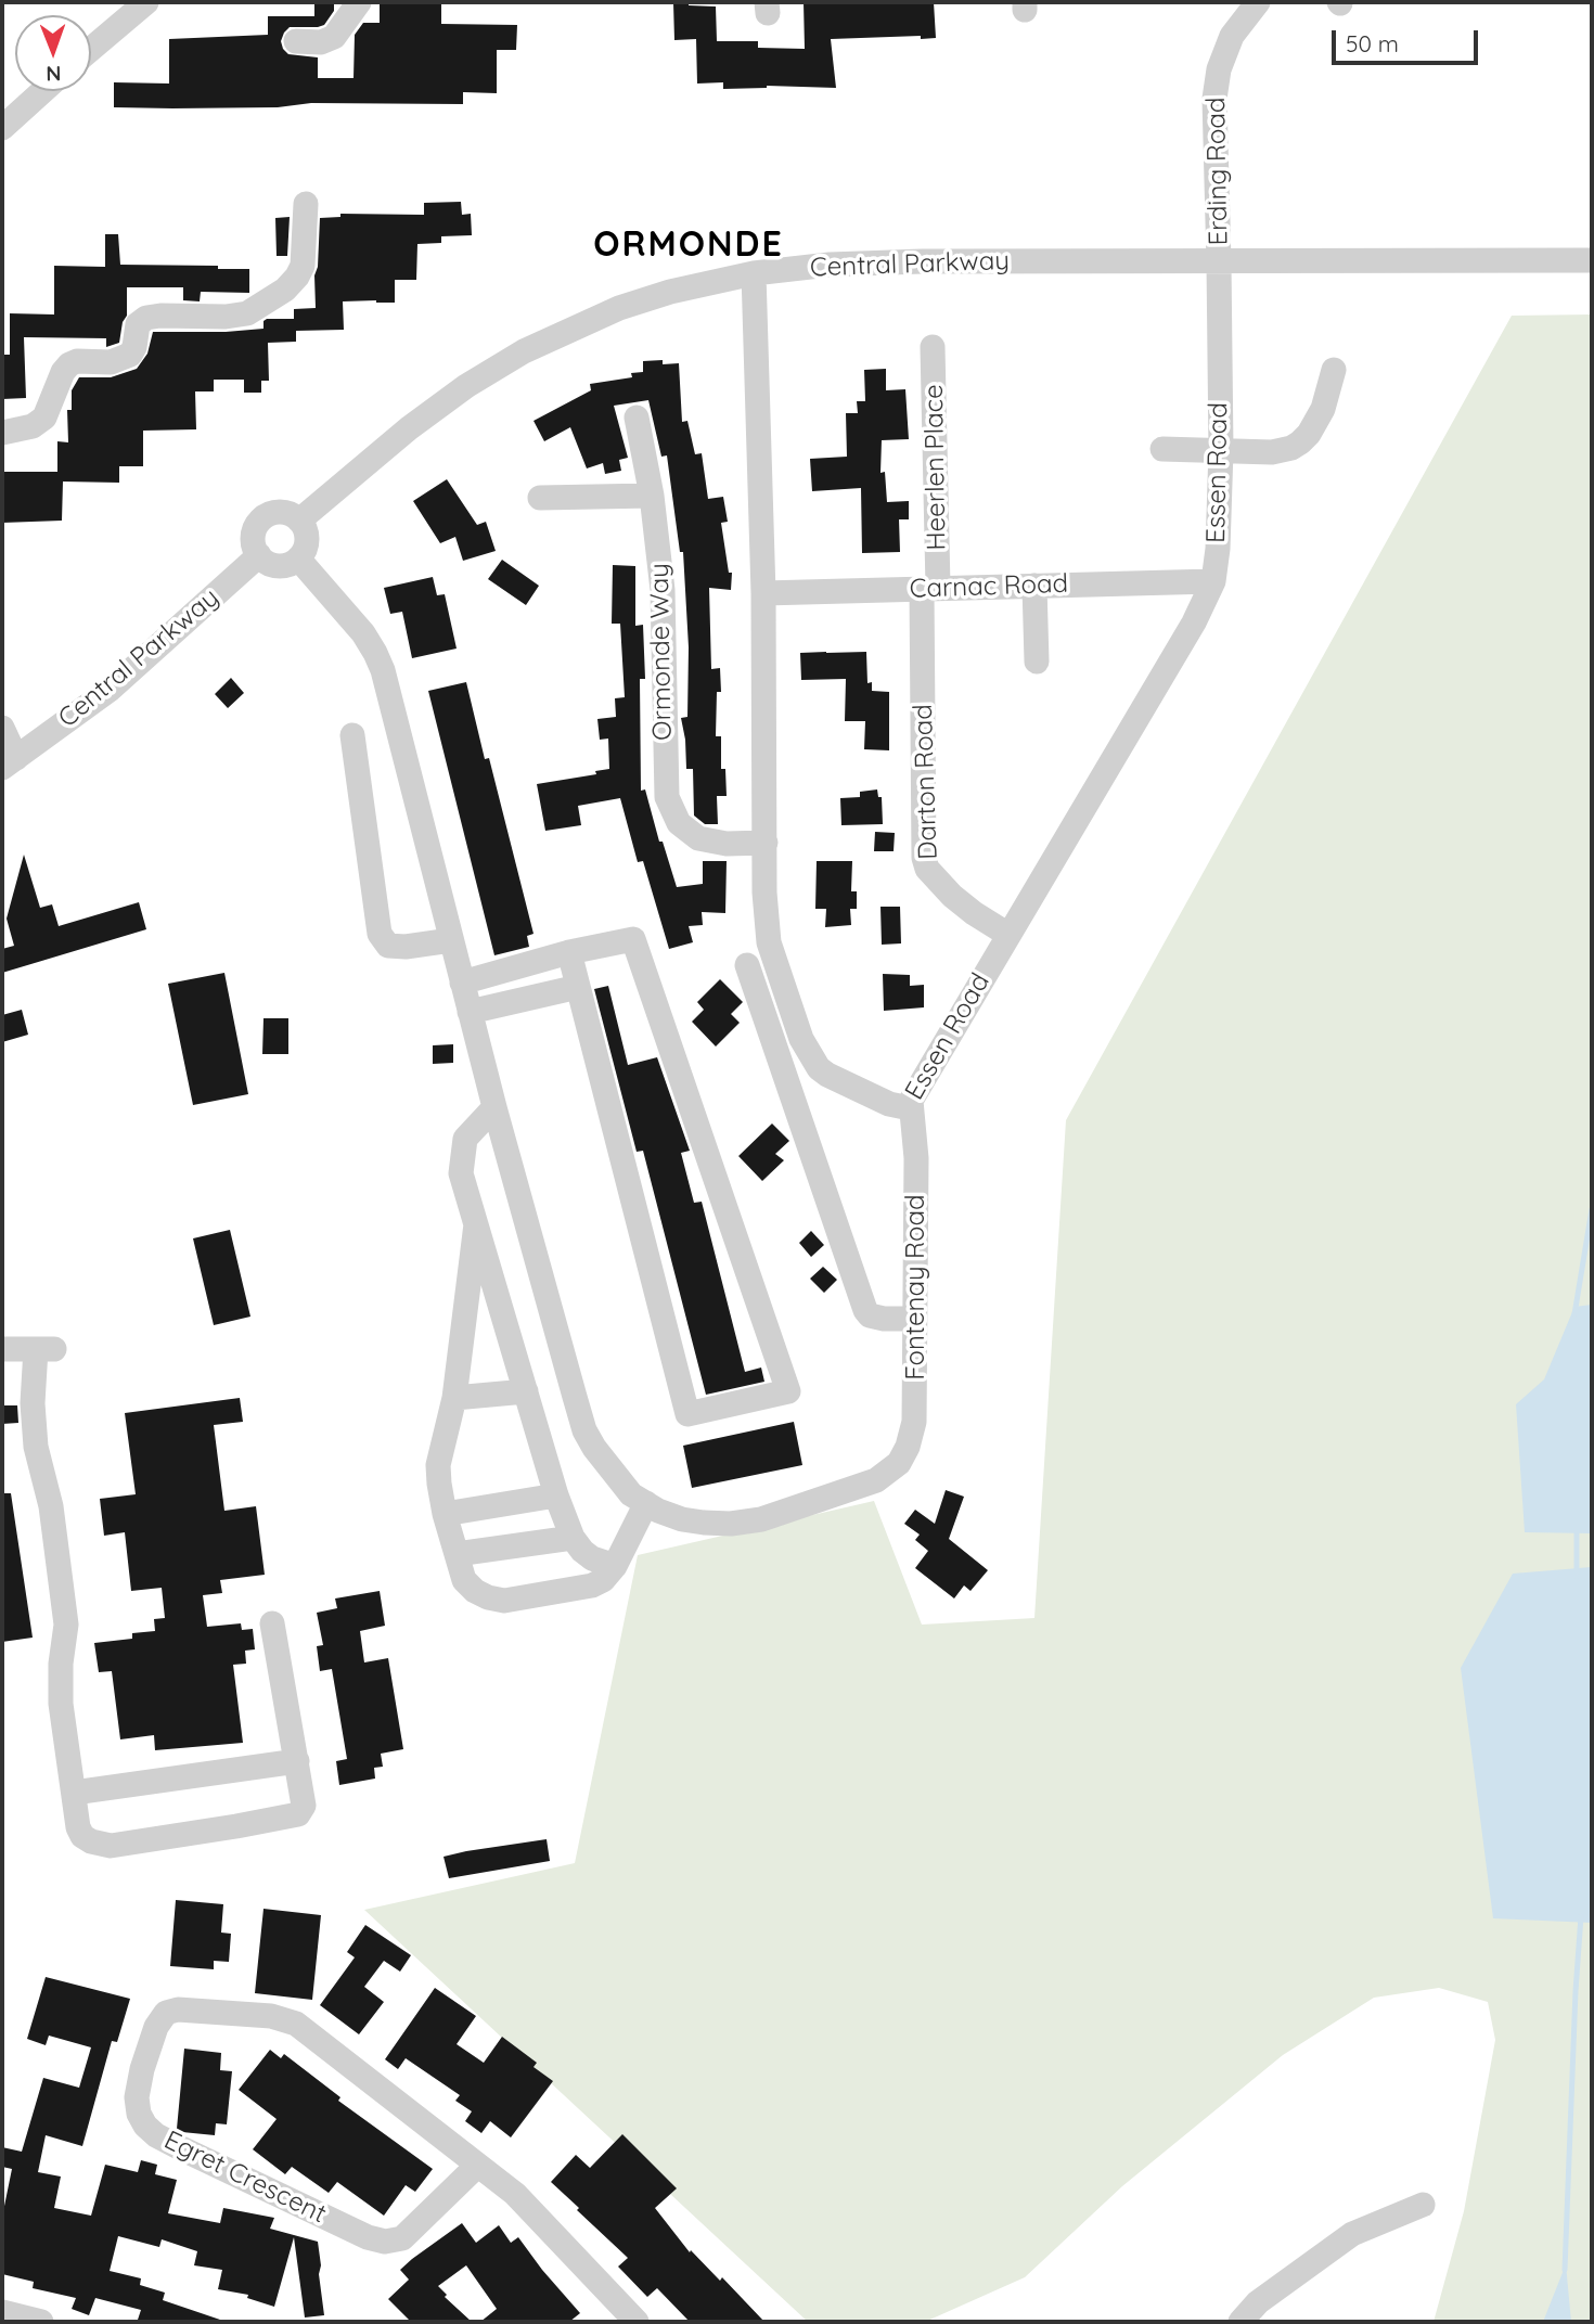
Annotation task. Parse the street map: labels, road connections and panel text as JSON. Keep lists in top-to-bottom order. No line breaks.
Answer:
{"streets":{"street":["Erding Road","Central Parkway","Heerlen Place","Essen Road","Carnac Road","Ormonde Way","Darton Road","Fontenay Road","Egret Crescent"]},"crossings":[["Erding Road","Central Parkway"],["Erding Road","Essen Road"],["Central Parkway","Essen Road"],["Heerlen Place","Carnac Road"],["Heerlen Place","Darton Road"],["Essen Road","Carnac Road"],["Essen Road","Ormonde Way"],["Essen Road","Darton Road"],["Essen Road","Fontenay Road"],["Carnac Road","Darton Road"]],"districts":["ORMONDE"],"scale_bar":"50 m","north":"bottom"}
